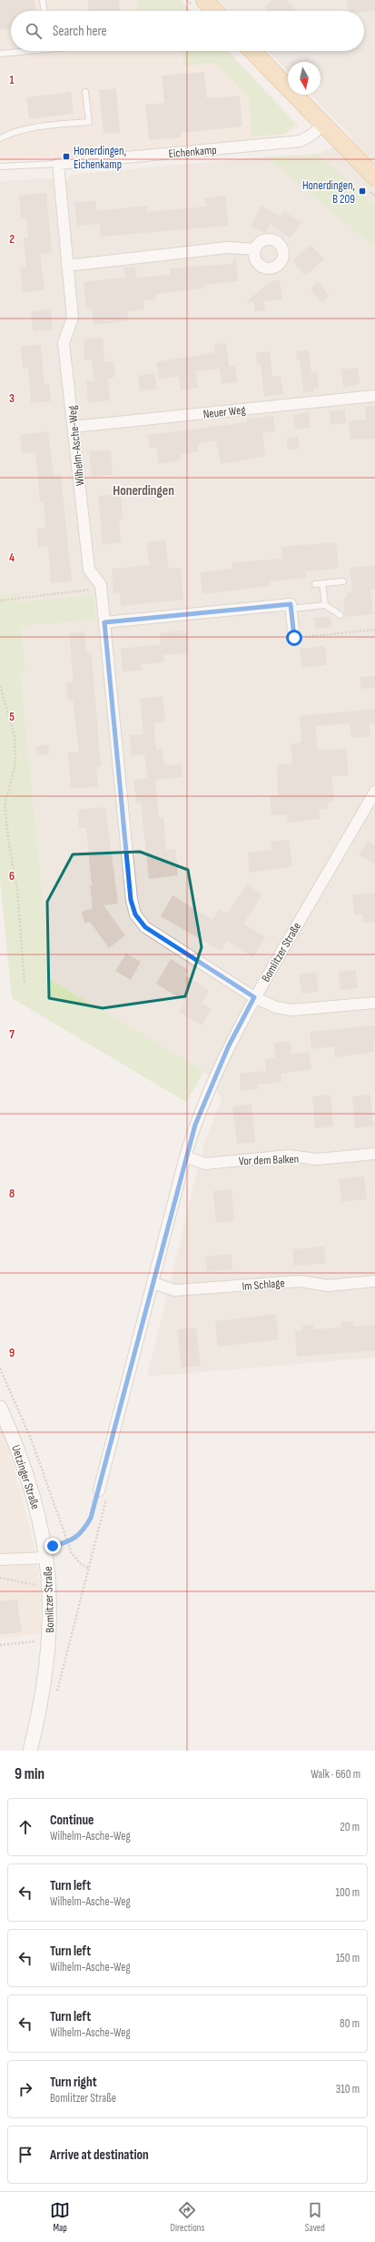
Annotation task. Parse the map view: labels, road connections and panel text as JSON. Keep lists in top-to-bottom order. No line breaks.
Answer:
{"streets":{"street":["Eichenkamp","Neuer Weg","Wilhelm-Asche-Weg","Bomlitzer Straße","Vor dem Balken","Im Schlage","Uetzinger Straße"]},"crossings":[["Eichenkamp","Wilhelm-Asche-Weg"],["Neuer Weg","Wilhelm-Asche-Weg"],["Wilhelm-Asche-Weg","Bomlitzer Straße"],["Bomlitzer Straße","Vor dem Balken"],["Bomlitzer Straße","Im Schlage"],["Bomlitzer Straße","Uetzinger Straße"]],"districts":["Honerdingen"],"places":{"transit":["Honerdingen, Eichenkamp","Honerdingen, B 209"]},"north":"bottom","page":{"search":"Search here","heading":["9 min","Walk · 660 m"],"list":[["Continue","Wilhelm-Asche-Weg","20 m"],["Turn left","Wilhelm-Asche-Weg","100 m"],["Turn left","Wilhelm-Asche-Weg","150 m"],["Turn left","Wilhelm-Asche-Weg","80 m"],["Turn right","Bomlitzer Straße","310 m"],"Arrive at destination"],"nav":["Map","Directions","Saved"]},"grid":{"rows":["1","2","3","4","5","6","7","8","9"]}}
